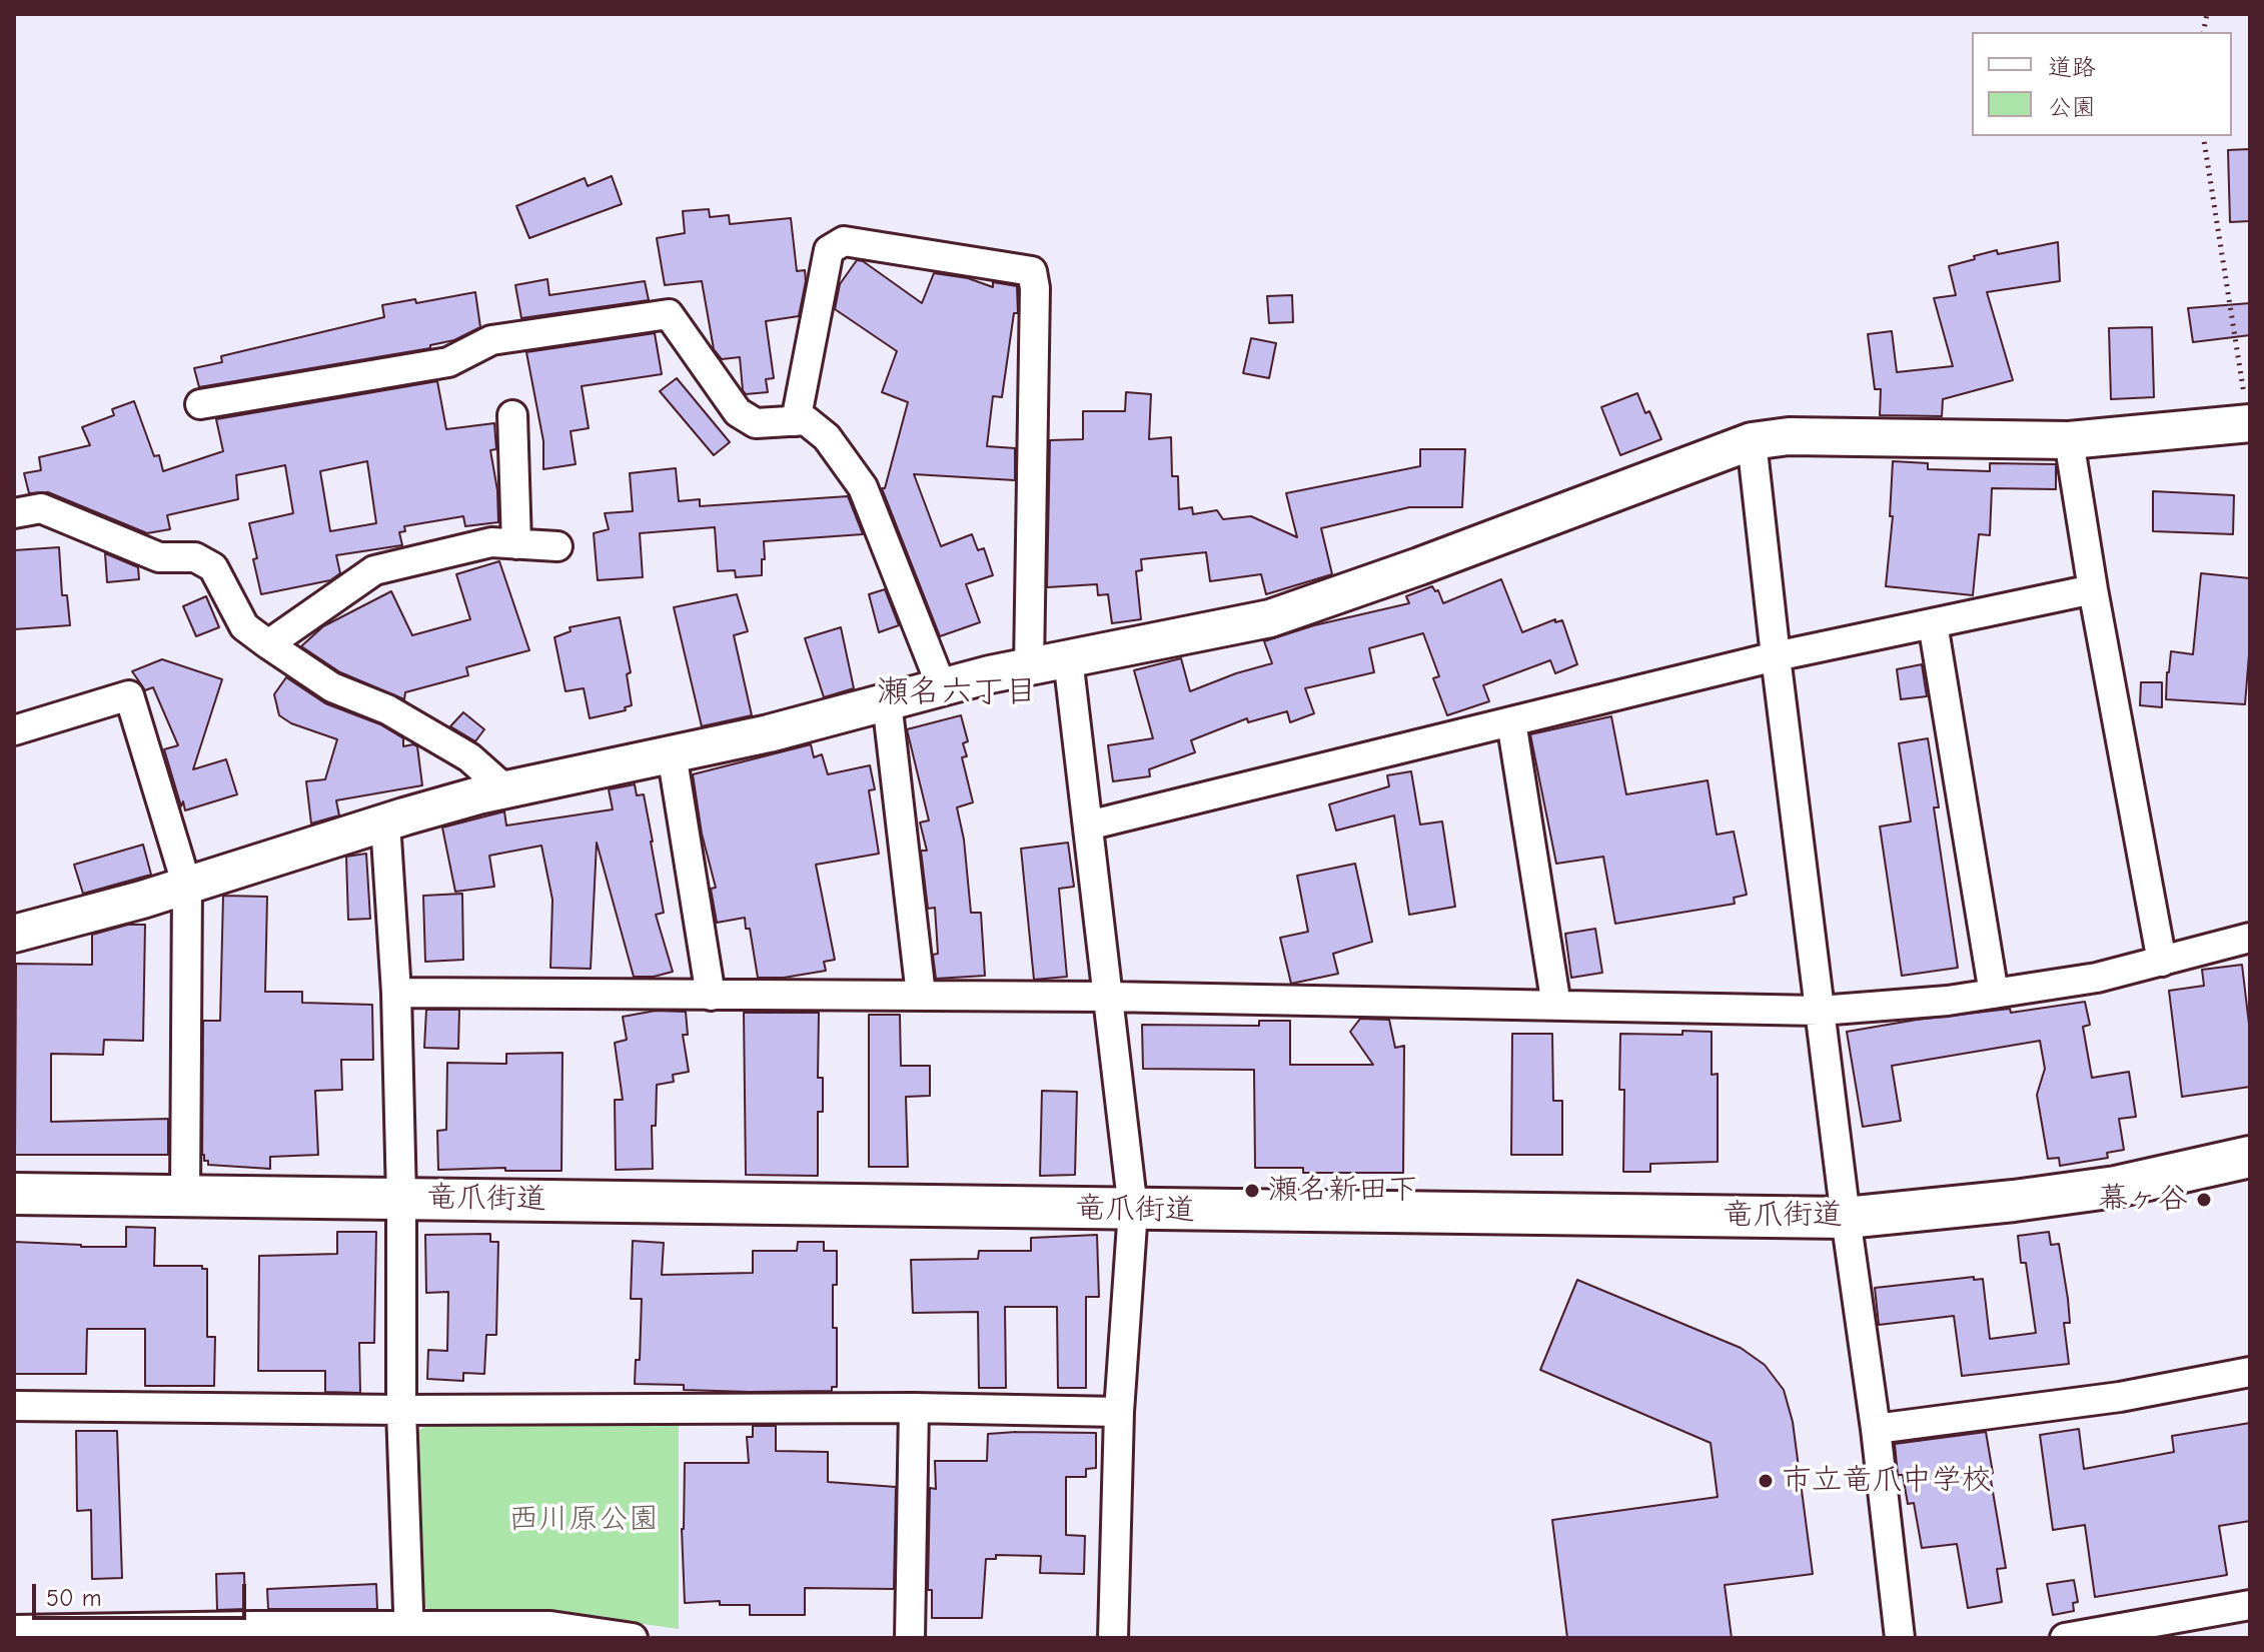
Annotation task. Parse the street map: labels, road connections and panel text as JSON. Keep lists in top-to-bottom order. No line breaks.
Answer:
{"streets":{"main road":["竜爪街道"]},"districts":["瀬名六丁目"],"parks":["西川原公園"],"places":["瀬名新田下","幕ヶ谷","市立竜爪中学校"],"legend":["道路","公園"],"scale_bar":"50 m"}
